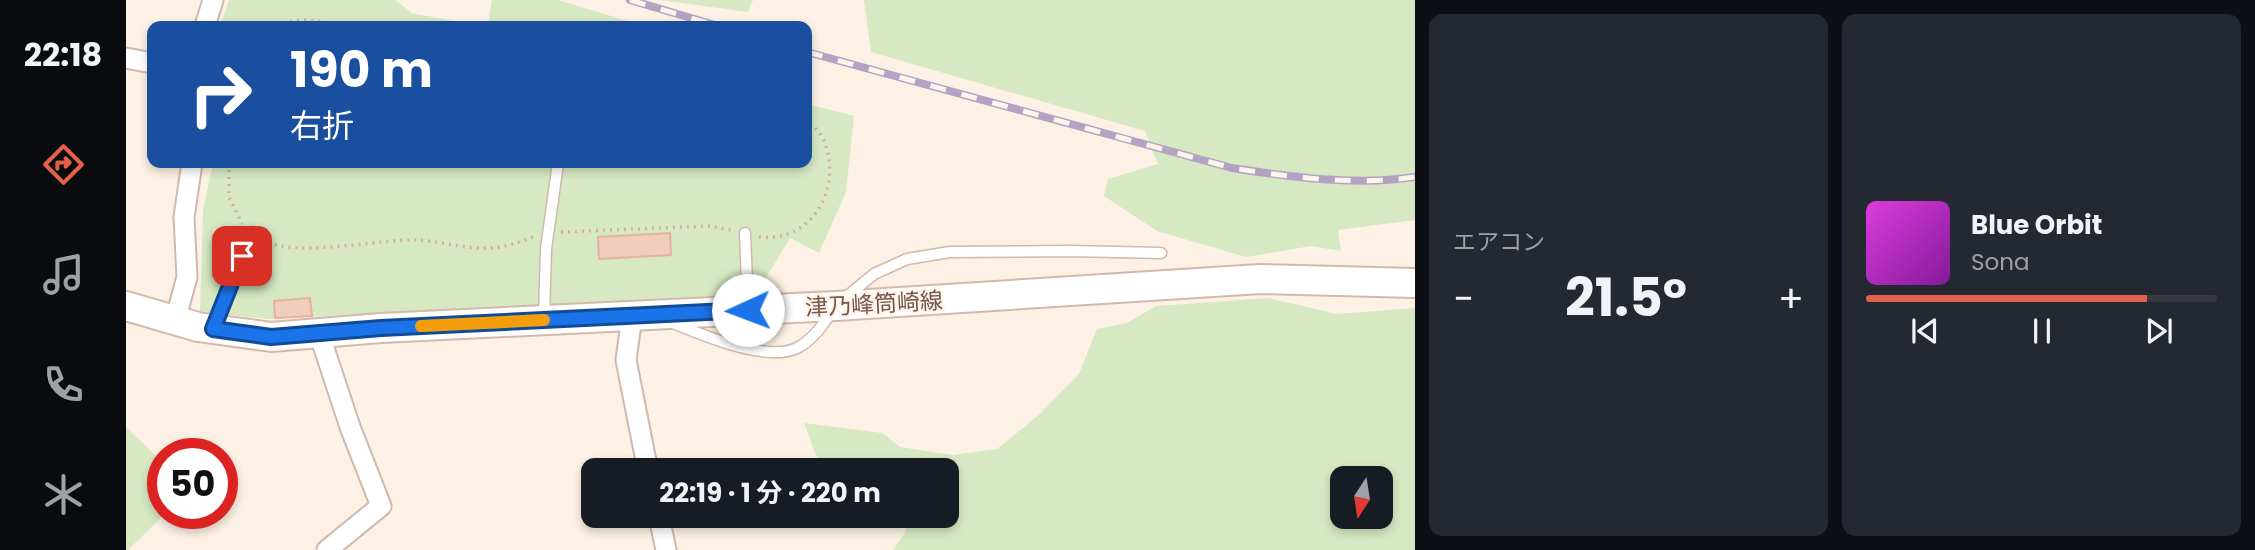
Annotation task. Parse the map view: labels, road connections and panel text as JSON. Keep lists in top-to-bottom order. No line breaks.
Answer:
{"streets":{"main road":["津乃峰筒崎線"]},"north":"bottom","page":{"tabs":"22:18","tile":"エアコン","turn":["190 m","右折"],"song":["Blue Orbit","Sona"],"heat":["−","21.5°","+"],"limit":"50","trip":"22:19 · 1 分 · 220 m"}}
